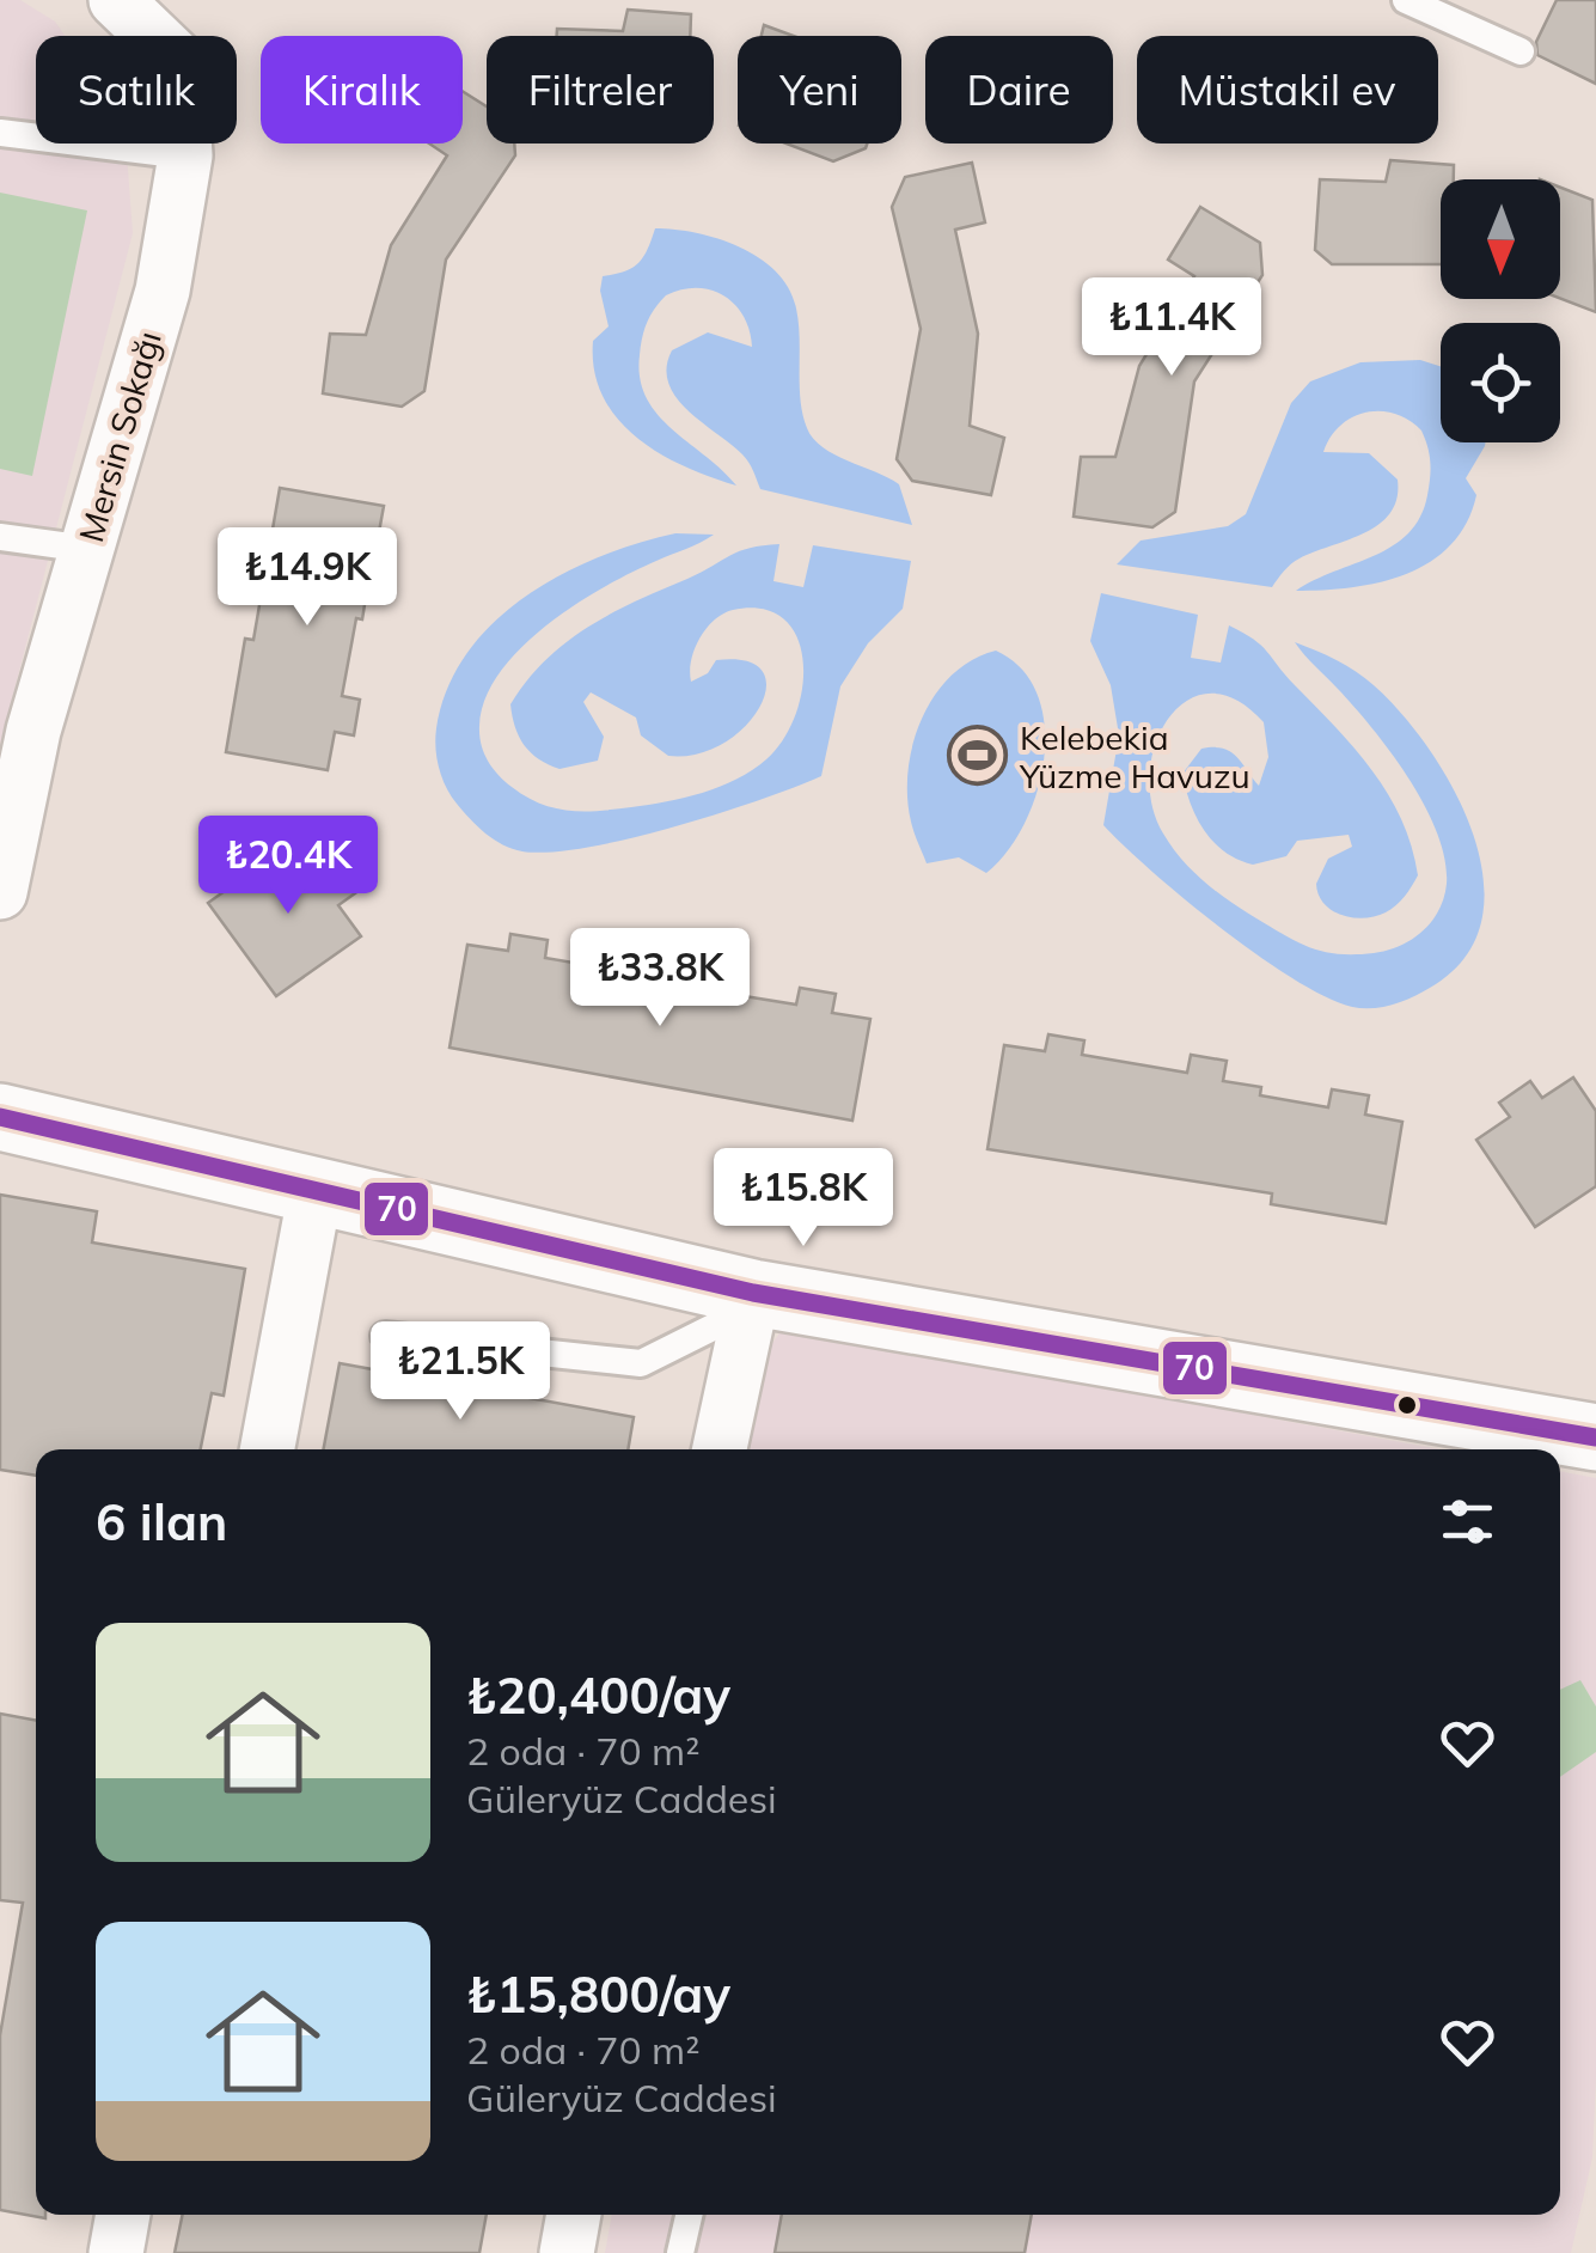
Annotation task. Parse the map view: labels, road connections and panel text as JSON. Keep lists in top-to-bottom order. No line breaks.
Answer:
{"streets":{"street":["Mersin Sokağı"]},"places":{"sports":["Kelebekia Yüzme Havuzu"]},"lines":["transit line 70"],"north":"bottom","page":{"chip":["Satılık","Kiralık","Filtreler","Yeni","Daire","Müstakil ev"],"price":["₺11.4K","₺14.9K","₺20.4K","₺33.8K","₺15.8K","₺21.5K"],"heading":"6 ilan","list":[{"name":"₺20,400/ay","note":"2 oda · 70 m² · Güleryüz Caddesi"},{"name":"₺15,800/ay","note":"2 oda · 70 m² · Güleryüz Caddesi"}]}}
